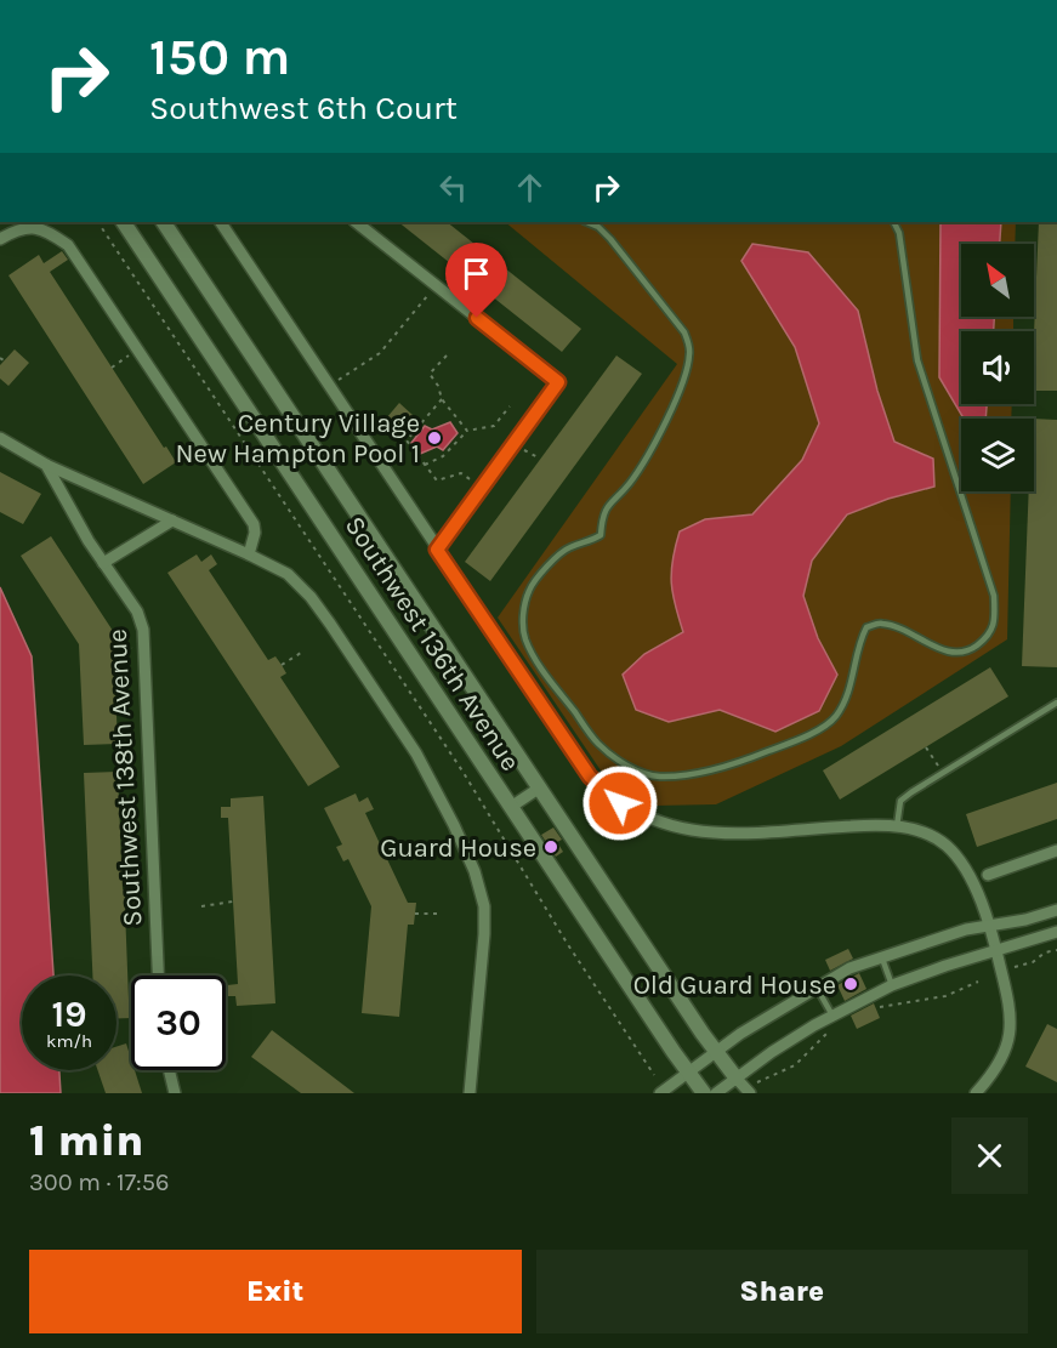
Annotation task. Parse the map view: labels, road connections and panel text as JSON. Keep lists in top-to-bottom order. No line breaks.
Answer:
{"streets":{"street":["Southwest 136th Avenue","Southwest 138th Avenue"]},"places":["Century Village New Hampton Pool 1","Guard House","Old Guard House"],"north":"top left","page":{"turn":["150 m","Southwest 6th Court"],"speed":"19 km/h","limit":"30","heading":["1 min","300 m · 17:56"],"buttons":["Exit","Share"]}}
